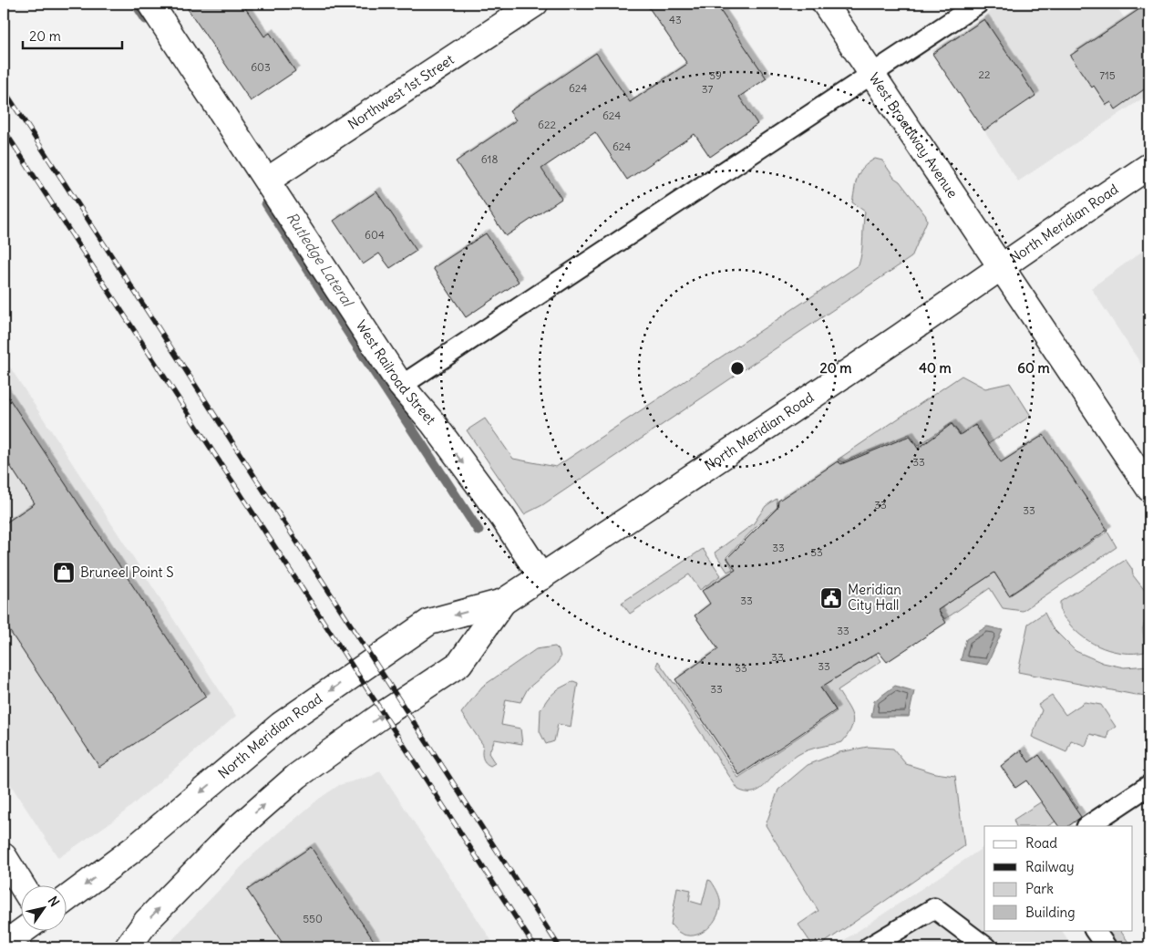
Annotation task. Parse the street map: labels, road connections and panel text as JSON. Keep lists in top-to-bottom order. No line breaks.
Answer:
{"streets":{"main road":["Northwest 1st Street","West Broadway Avenue","North Meridian Road","West Railroad Street"]},"crossings":[["Northwest 1st Street","West Railroad Street"],["West Broadway Avenue","North Meridian Road"],["North Meridian Road","West Railroad Street"]],"water":["Rutledge Lateral"],"places":{"shop":["Bruneel Point S"],"public building":["Meridian City Hall"]},"house_numbers":["43","603","22","39","715","624","37","624","622","624","618","604","33","33","33","33","33","33","33","33","33","33","33","550"],"legend":["Road","Railway","Park","Building"],"scale_bar":"20 m","north":"top right","rings":["20 m","40 m","60 m"]}
